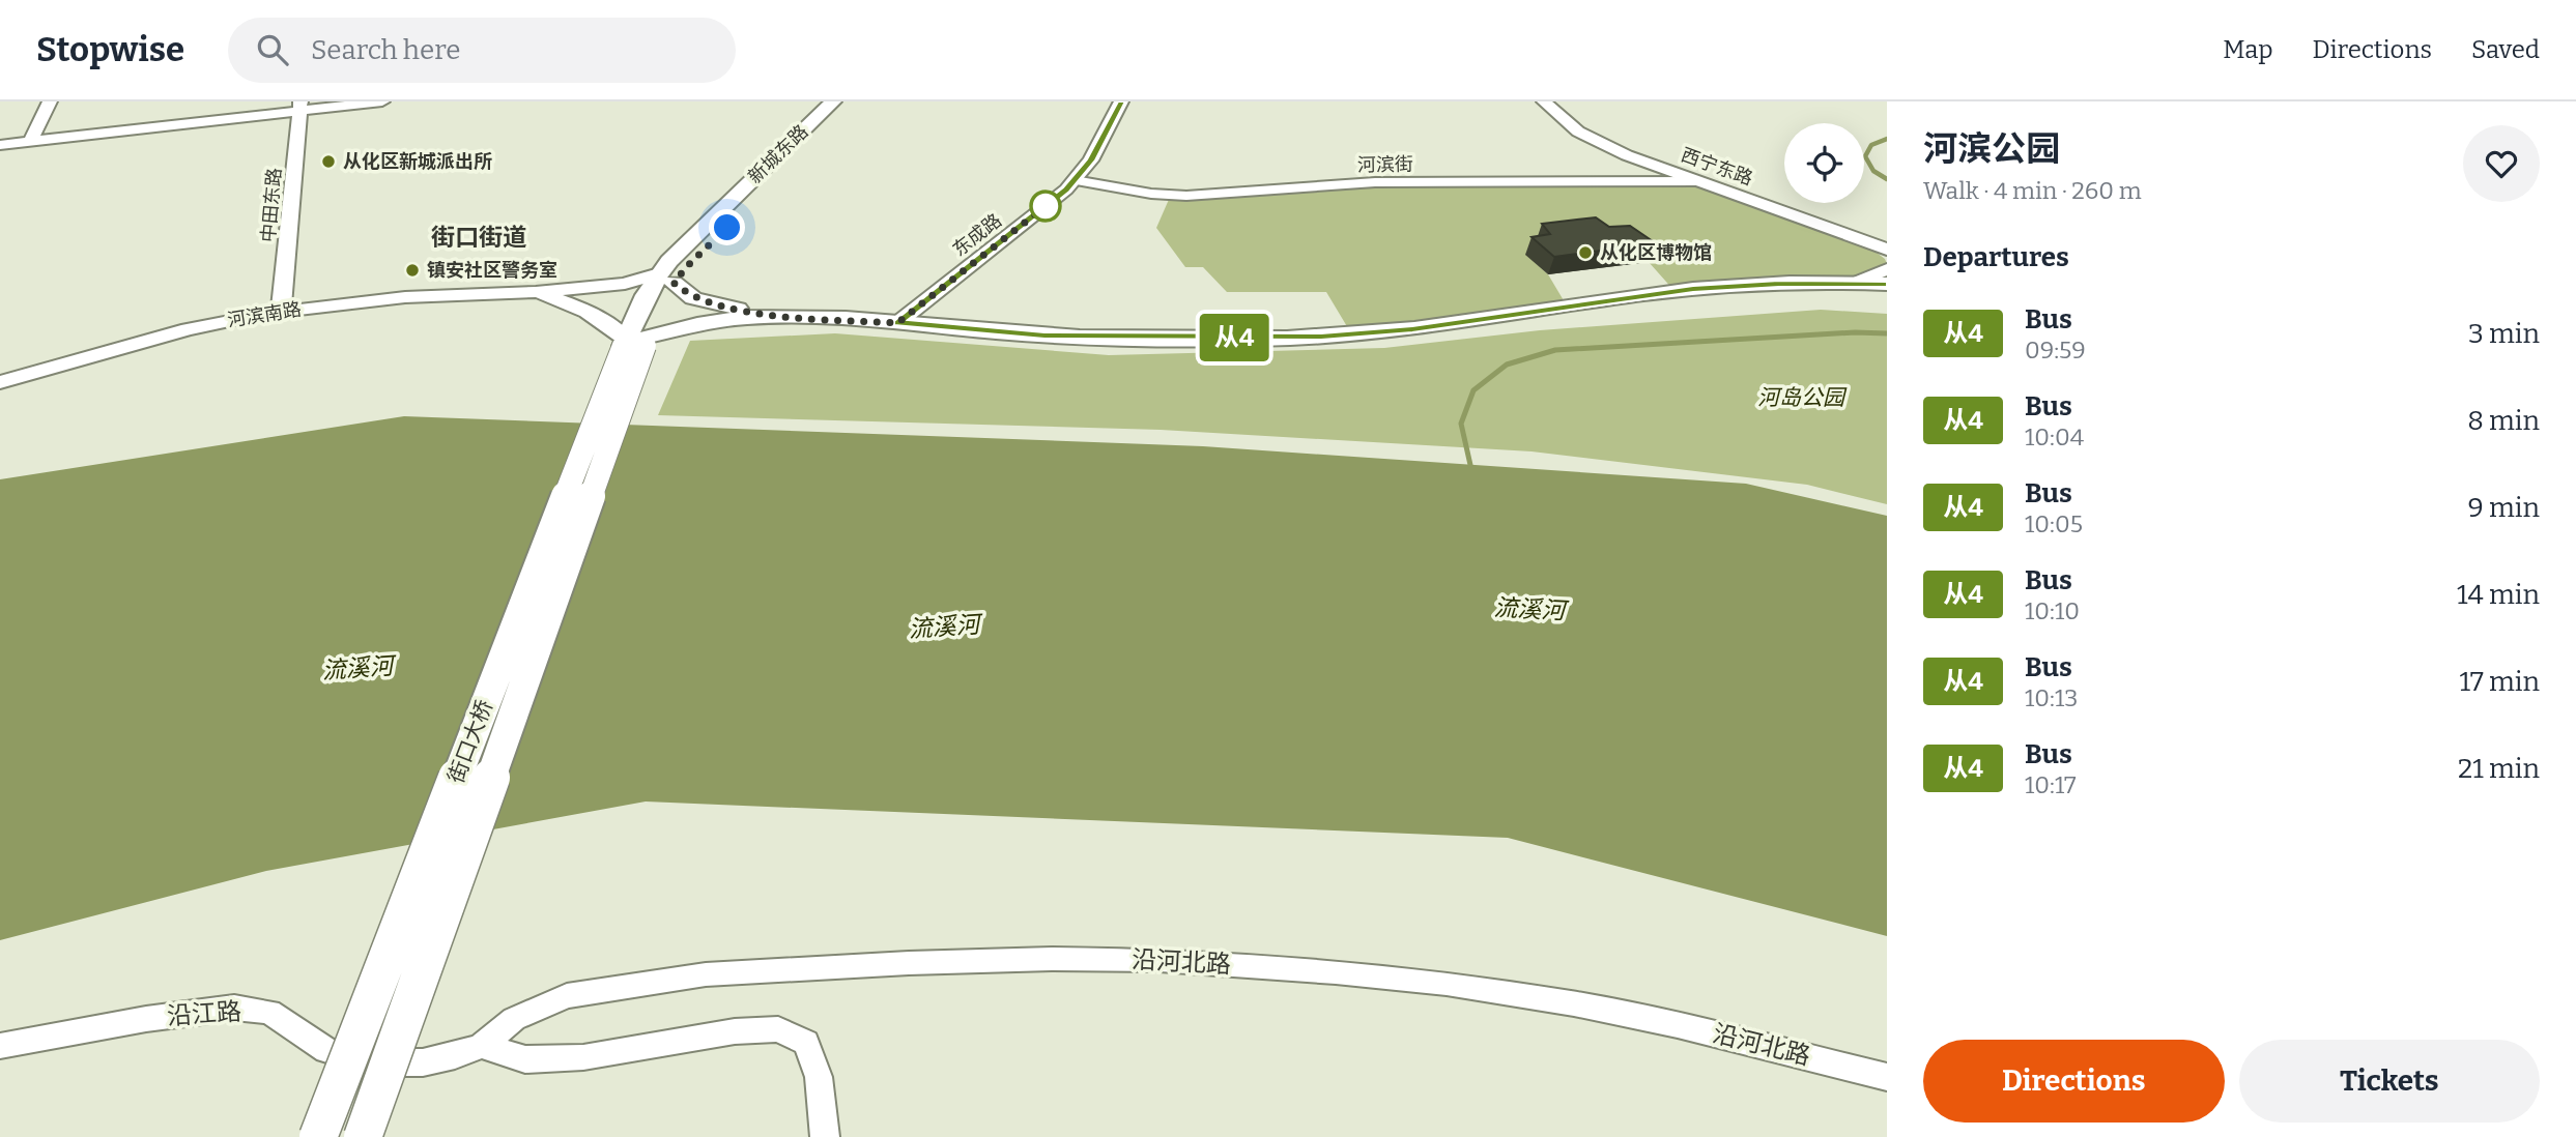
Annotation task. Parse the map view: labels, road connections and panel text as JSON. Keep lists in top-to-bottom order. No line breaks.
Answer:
{"streets":{"main road":["新城东路","街口大桥"],"street":["河滨街","西宁东路","中田东路","东成路","河滨南路","沿河北路","沿江路"]},"crossings":[["新城东路","河滨南路"],["新城东路","街口大桥"],["河滨街","西宁东路"],["河滨街","东成路"],["中田东路","河滨南路"],["河滨南路","街口大桥"],["沿河北路","沿江路"]],"districts":["街口街道"],"water":["流溪河"],"parks":["河岛公园"],"places":["从化区新城派出所","从化区博物馆","镇安社区警务室"],"lines":["bus line 从4"],"page":{"header":"Stopwise","search":"Search here","nav":["Map","Directions","Saved"],"on_map":"从4","heading":[["河滨公园","Walk · 4 min · 260 m"],"Departures"],"list":[{"mark":"从4","name":"Bus","note":"09:59","value":"3 min"},{"mark":"从4","name":"Bus","note":"10:04","value":"8 min"},{"mark":"从4","name":"Bus","note":"10:05","value":"9 min"},{"mark":"从4","name":"Bus","note":"10:10","value":"14 min"},{"mark":"从4","name":"Bus","note":"10:13","value":"17 min"},{"mark":"从4","name":"Bus","note":"10:17","value":"21 min"}],"buttons":["Directions","Tickets"]}}
